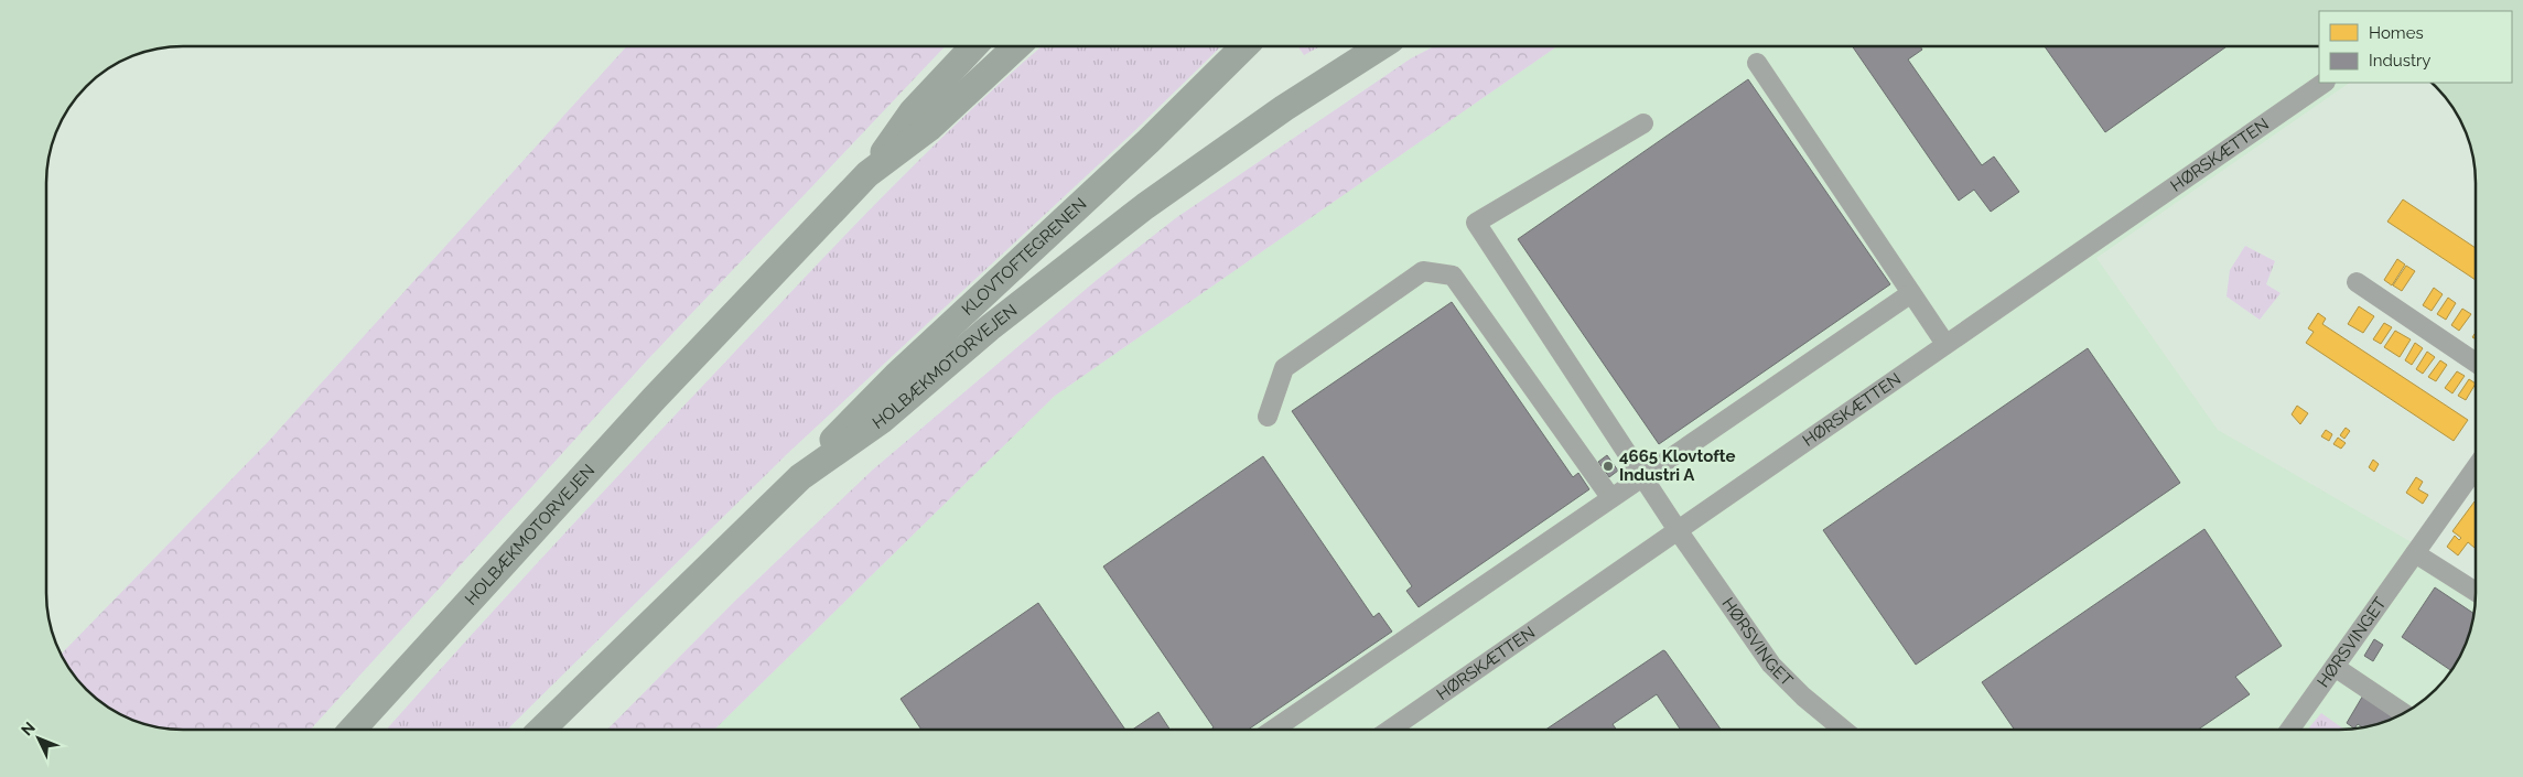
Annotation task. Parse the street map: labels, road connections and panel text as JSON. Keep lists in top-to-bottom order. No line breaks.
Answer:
{"streets":{"highway":["KLOVTOFTEGRENEN","HOLBÆKMOTORVEJEN"],"street":["HØRSKÆTTEN","HØRSVINGET"]},"crossings":[["HØRSKÆTTEN","HØRSVINGET"],["KLOVTOFTEGRENEN","HOLBÆKMOTORVEJEN"]],"places":["4665 Klovtofte Industri A"],"legend":["Homes","Industry"],"north":"top left"}
